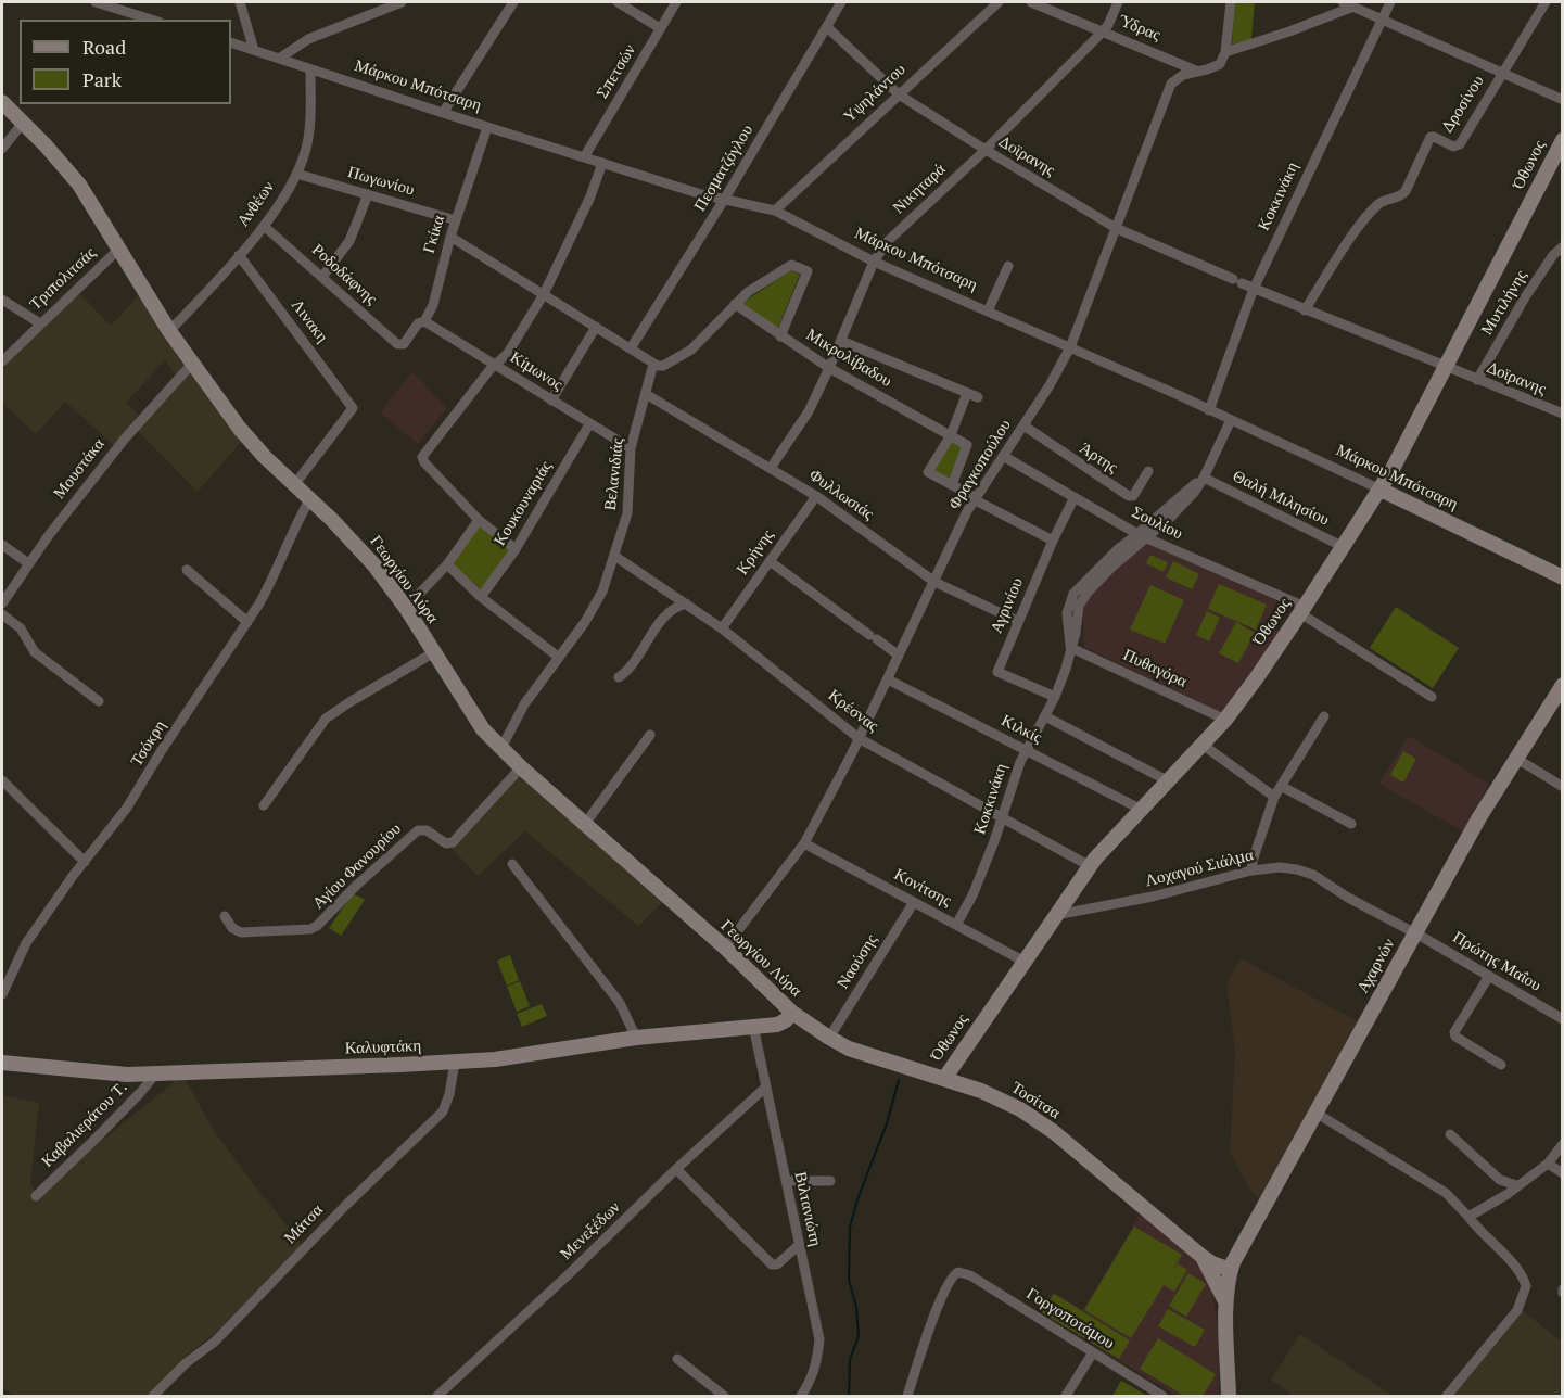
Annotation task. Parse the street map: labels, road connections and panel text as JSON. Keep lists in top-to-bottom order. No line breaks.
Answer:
{"streets":{"main road":["Μάρκου Μπότσαρη","Όθωνος","Γεωργίου Λύρα","Αχαρνών","Καλυφτάκη","Τοσίτσα"],"street":["Ύδρας","Σπετσών","Υψηλάντου","Δροσίνου","Δοϊρανης","Πεσματζόγλου","Πωγωνίου","Νικηταρά","Κοκκινάκη","Ανθέων","Γκίκα","Ροδοδάφνης","Τριπολιτσάς","Μυτιλήνης","Λινακη","Μικρολίβαδου","Κίμωνος","Άρτης","Φραγκοπούλου","Μουστάκα","Βελανιδιάς","Φυλλωσιάς","Θαλή Μιλησίου","Κουκουναριάς","Σουλίου","Κρήνης","Αγρινίου","Πυθαγόρα","Κρέσνας","Κιλκίς","Τσόκρη","Αγίου Φανουρίου","Λοχαγού Σιάλμα","Κονίτσης","Ναούσης","Πρώτης Μαΐου","Καβαλιεράτου Τ.","Βιλτανιώτη","Μάτσα","Μενεξέδων","Γοργοποτάμου"]},"crossings":[["Ύδρας","Νικηταρά"],["Ύδρας","Φραγκοπούλου"],["Σπετσών","Μάρκου Μπότσαρη"],["Μάρκου Μπότσαρη","Υψηλάντου"],["Μάρκου Μπότσαρη","Όθωνος"],["Μάρκου Μπότσαρη","Πεσματζόγλου"],["Μάρκου Μπότσαρη","Νικηταρά"],["Μάρκου Μπότσαρη","Κοκκινάκη"],["Μάρκου Μπότσαρη","Ανθέων"],["Μάρκου Μπότσαρη","Γκίκα"],["Μάρκου Μπότσαρη","Φραγκοπούλου"],["Υψηλάντου","Δοϊρανης"],["Δροσίνου","Δοϊρανης"],["Δοϊρανης","Όθωνος"],["Δοϊρανης","Πεσματζόγλου"],["Δοϊρανης","Νικηταρά"],["Δοϊρανης","Κοκκινάκη"],["Δοϊρανης","Μυτιλήνης"],["Δοϊρανης","Φραγκοπούλου"],["Όθωνος","Θαλή Μιλησίου"],["Όθωνος","Σουλίου"],["Όθωνος","Πυθαγόρα"],["Όθωνος","Κρέσνας"],["Όθωνος","Κιλκίς"],["Όθωνος","Λοχαγού Σιάλμα"],["Όθωνος","Κονίτσης"],["Όθωνος","Τοσίτσα"],["Πωγωνίου","Ανθέων"],["Πωγωνίου","Γκίκα"],["Νικηταρά","Μικρολίβαδου"],["Νικηταρά","Φυλλωσιάς"],["Κοκκινάκη","Θαλή Μιλησίου"],["Κοκκινάκη","Σουλίου"],["Κοκκινάκη","Πυθαγόρα"],["Κοκκινάκη","Κρέσνας"],["Κοκκινάκη","Κιλκίς"],["Κοκκινάκη","Κονίτσης"],["Ανθέων","Ροδοδάφνης"],["Ανθέων","Λινακη"],["Ανθέων","Γεωργίου Λύρα"],["Γκίκα","Ροδοδάφνης"],["Γκίκα","Κίμωνος"],["Τριπολιτσάς","Γεωργίου Λύρα"],["Λινακη","Γεωργίου Λύρα"],["Κίμωνος","Βελανιδιάς"],["Κίμωνος","Κουκουναριάς"],["Άρτης","Φραγκοπούλου"],["Φραγκοπούλου","Φυλλωσιάς"],["Φραγκοπούλου","Σουλίου"],["Φραγκοπούλου","Γεωργίου Λύρα"],["Φραγκοπούλου","Κρέσνας"],["Φραγκοπούλου","Κιλκίς"],["Φραγκοπούλου","Κονίτσης"],["Μουστάκα","Γεωργίου Λύρα"],["Βελανιδιάς","Φυλλωσιάς"],["Βελανιδιάς","Γεωργίου Λύρα"],["Βελανιδιάς","Κρέσνας"],["Φυλλωσιάς","Κρήνης"],["Φυλλωσιάς","Αγρινίου"],["Σουλίου","Αγρινίου"],["Κρήνης","Κρέσνας"],["Γεωργίου Λύρα","Τσόκρη"],["Γεωργίου Λύρα","Αγίου Φανουρίου"],["Γεωργίου Λύρα","Καλυφτάκη"],["Γεωργίου Λύρα","Τοσίτσα"],["Λοχαγού Σιάλμα","Πρώτης Μαΐου"],["Λοχαγού Σιάλμα","Αχαρνών"],["Κονίτσης","Ναούσης"],["Ναούσης","Τοσίτσα"],["Πρώτης Μαΐου","Αχαρνών"],["Αχαρνών","Τοσίτσα"],["Καλυφτάκη","Τοσίτσα"],["Καλυφτάκη","Καβαλιεράτου Τ."],["Καλυφτάκη","Βιλτανιώτη"],["Καλυφτάκη","Μάτσα"],["Βιλτανιώτη","Μενεξέδων"]],"legend":["Road","Park"]}
